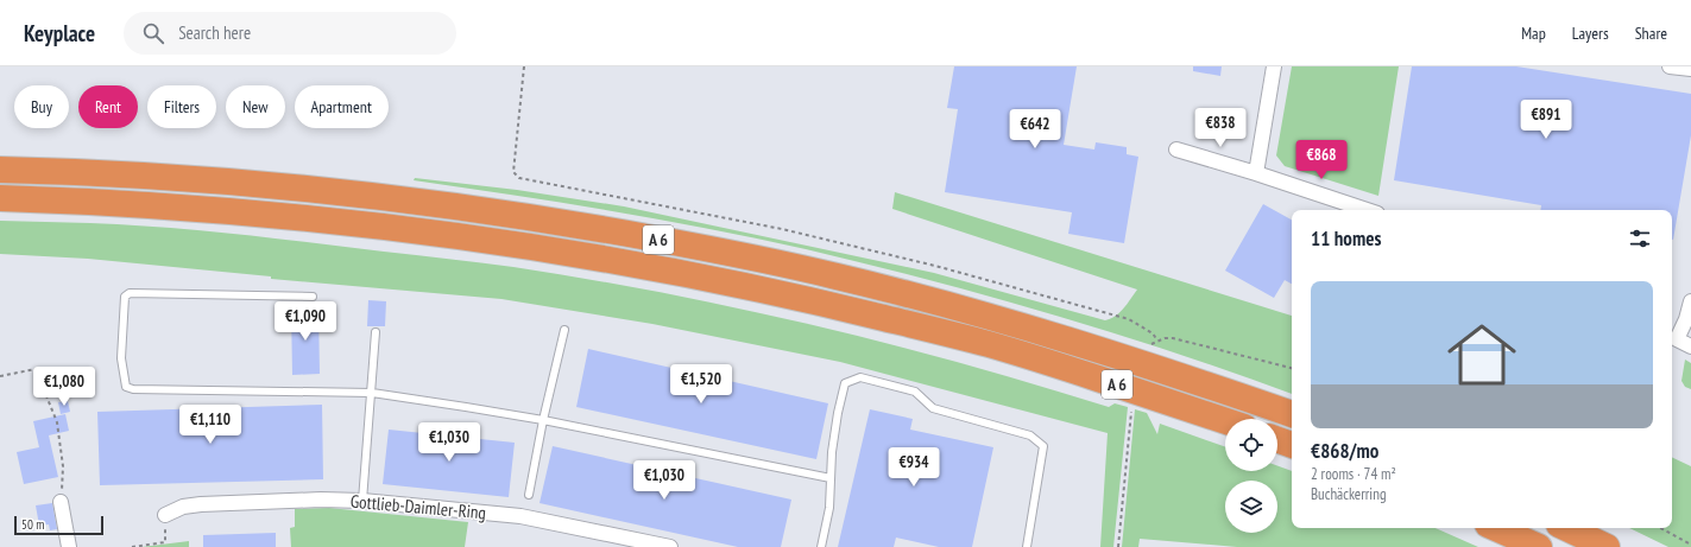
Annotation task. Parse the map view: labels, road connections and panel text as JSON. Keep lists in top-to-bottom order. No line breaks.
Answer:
{"streets":{"highway":["A 6"],"street":["Gottlieb-Daimler-Ring"]},"scale_bar":"50 m","page":{"header":"Keyplace","search":"Search here","nav":["Map","Layers","Share"],"chip":["Buy","Rent","Filters","New","Apartment"],"price":["€891","€838","€642","€868","€1,090","€1,520","€1,080","€1,110","€1,030","€934","€1,030"],"heading":"11 homes","list":[{"name":"€868/mo","note":"2 rooms · 74 m² · Buchäckerring"}],"scale":"50 m"}}
